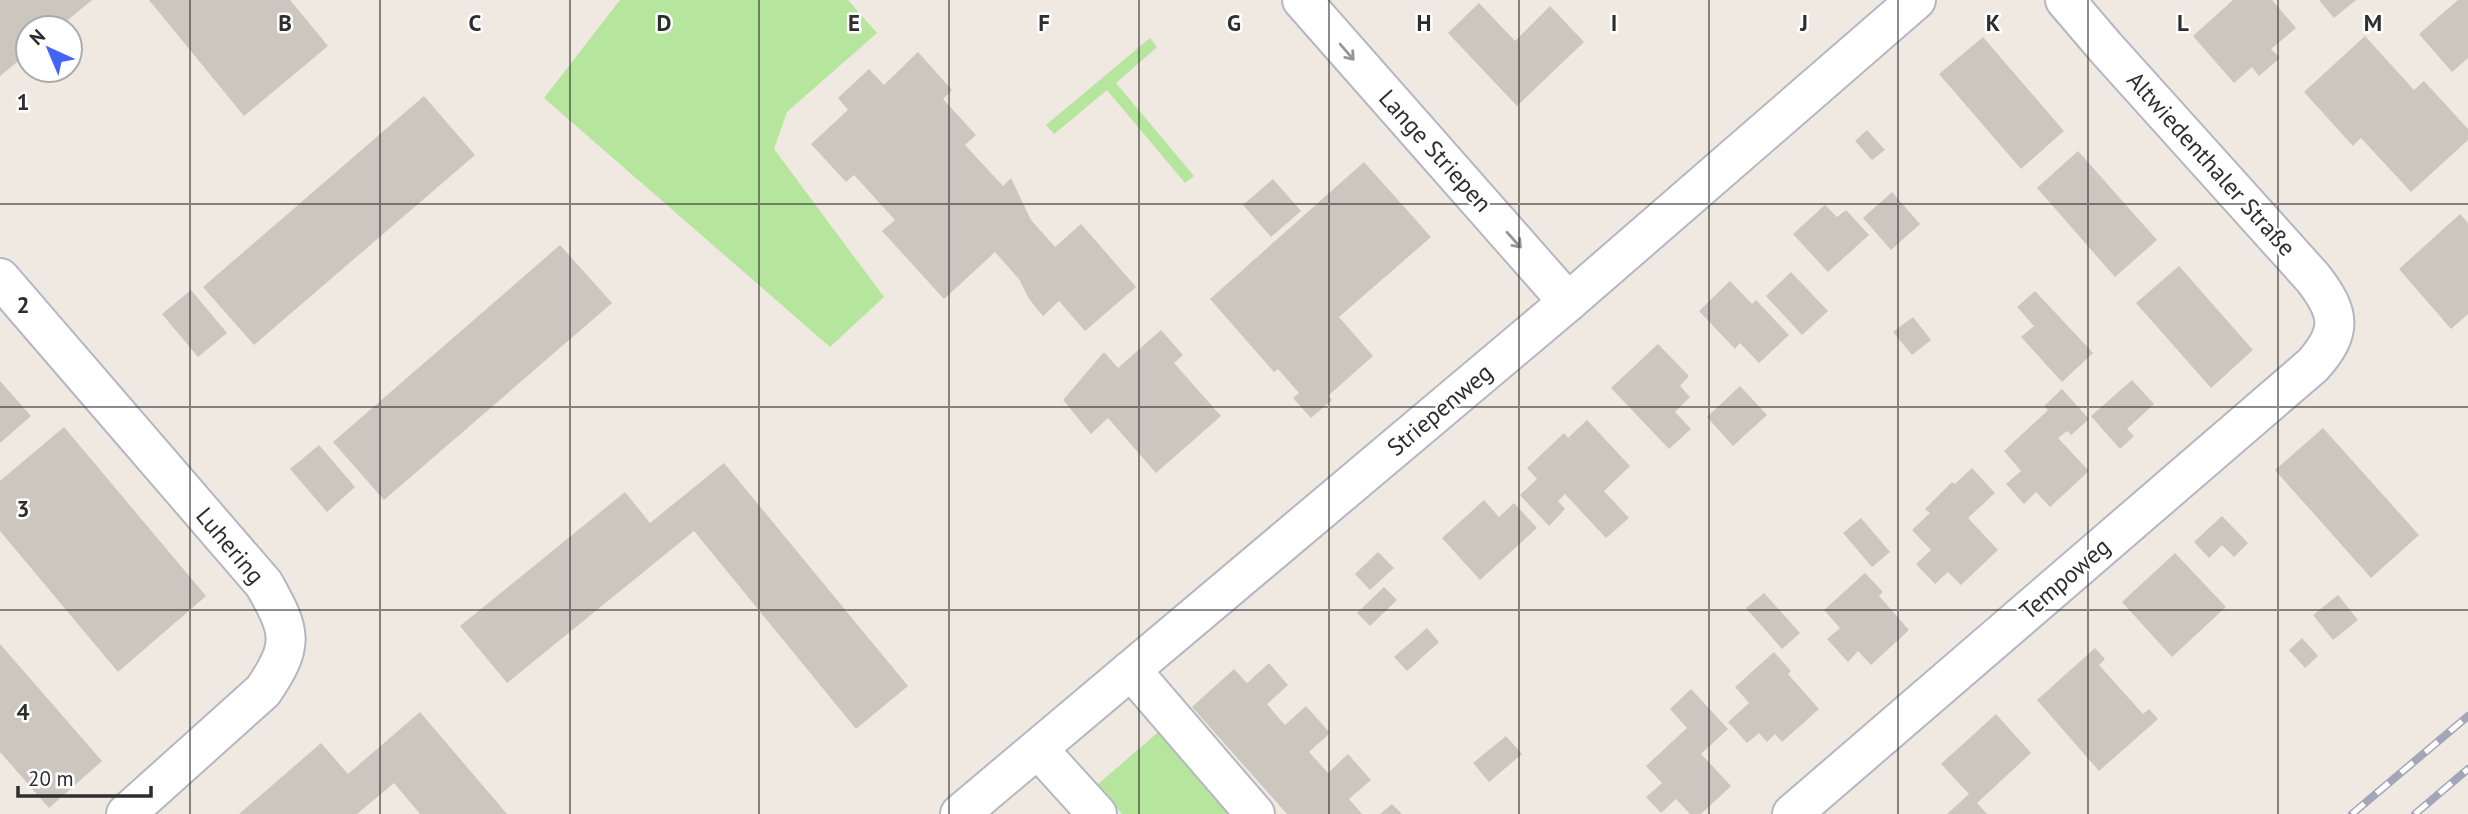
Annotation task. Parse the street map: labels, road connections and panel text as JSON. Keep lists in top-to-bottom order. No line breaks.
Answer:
{"streets":{"street":["Lange Striepen","Altwiedenthaler Straße","Striepenweg","Luhering","Tempoweg"]},"crossings":[["Lange Striepen","Striepenweg"],["Altwiedenthaler Straße","Tempoweg"]],"one_way":["Lange Striepen"],"scale_bar":"20 m","north":"top left","grid":{"columns":["B","C","D","E","F","G","H","I","J","K","L","M"],"rows":["1","2","3","4"]}}
